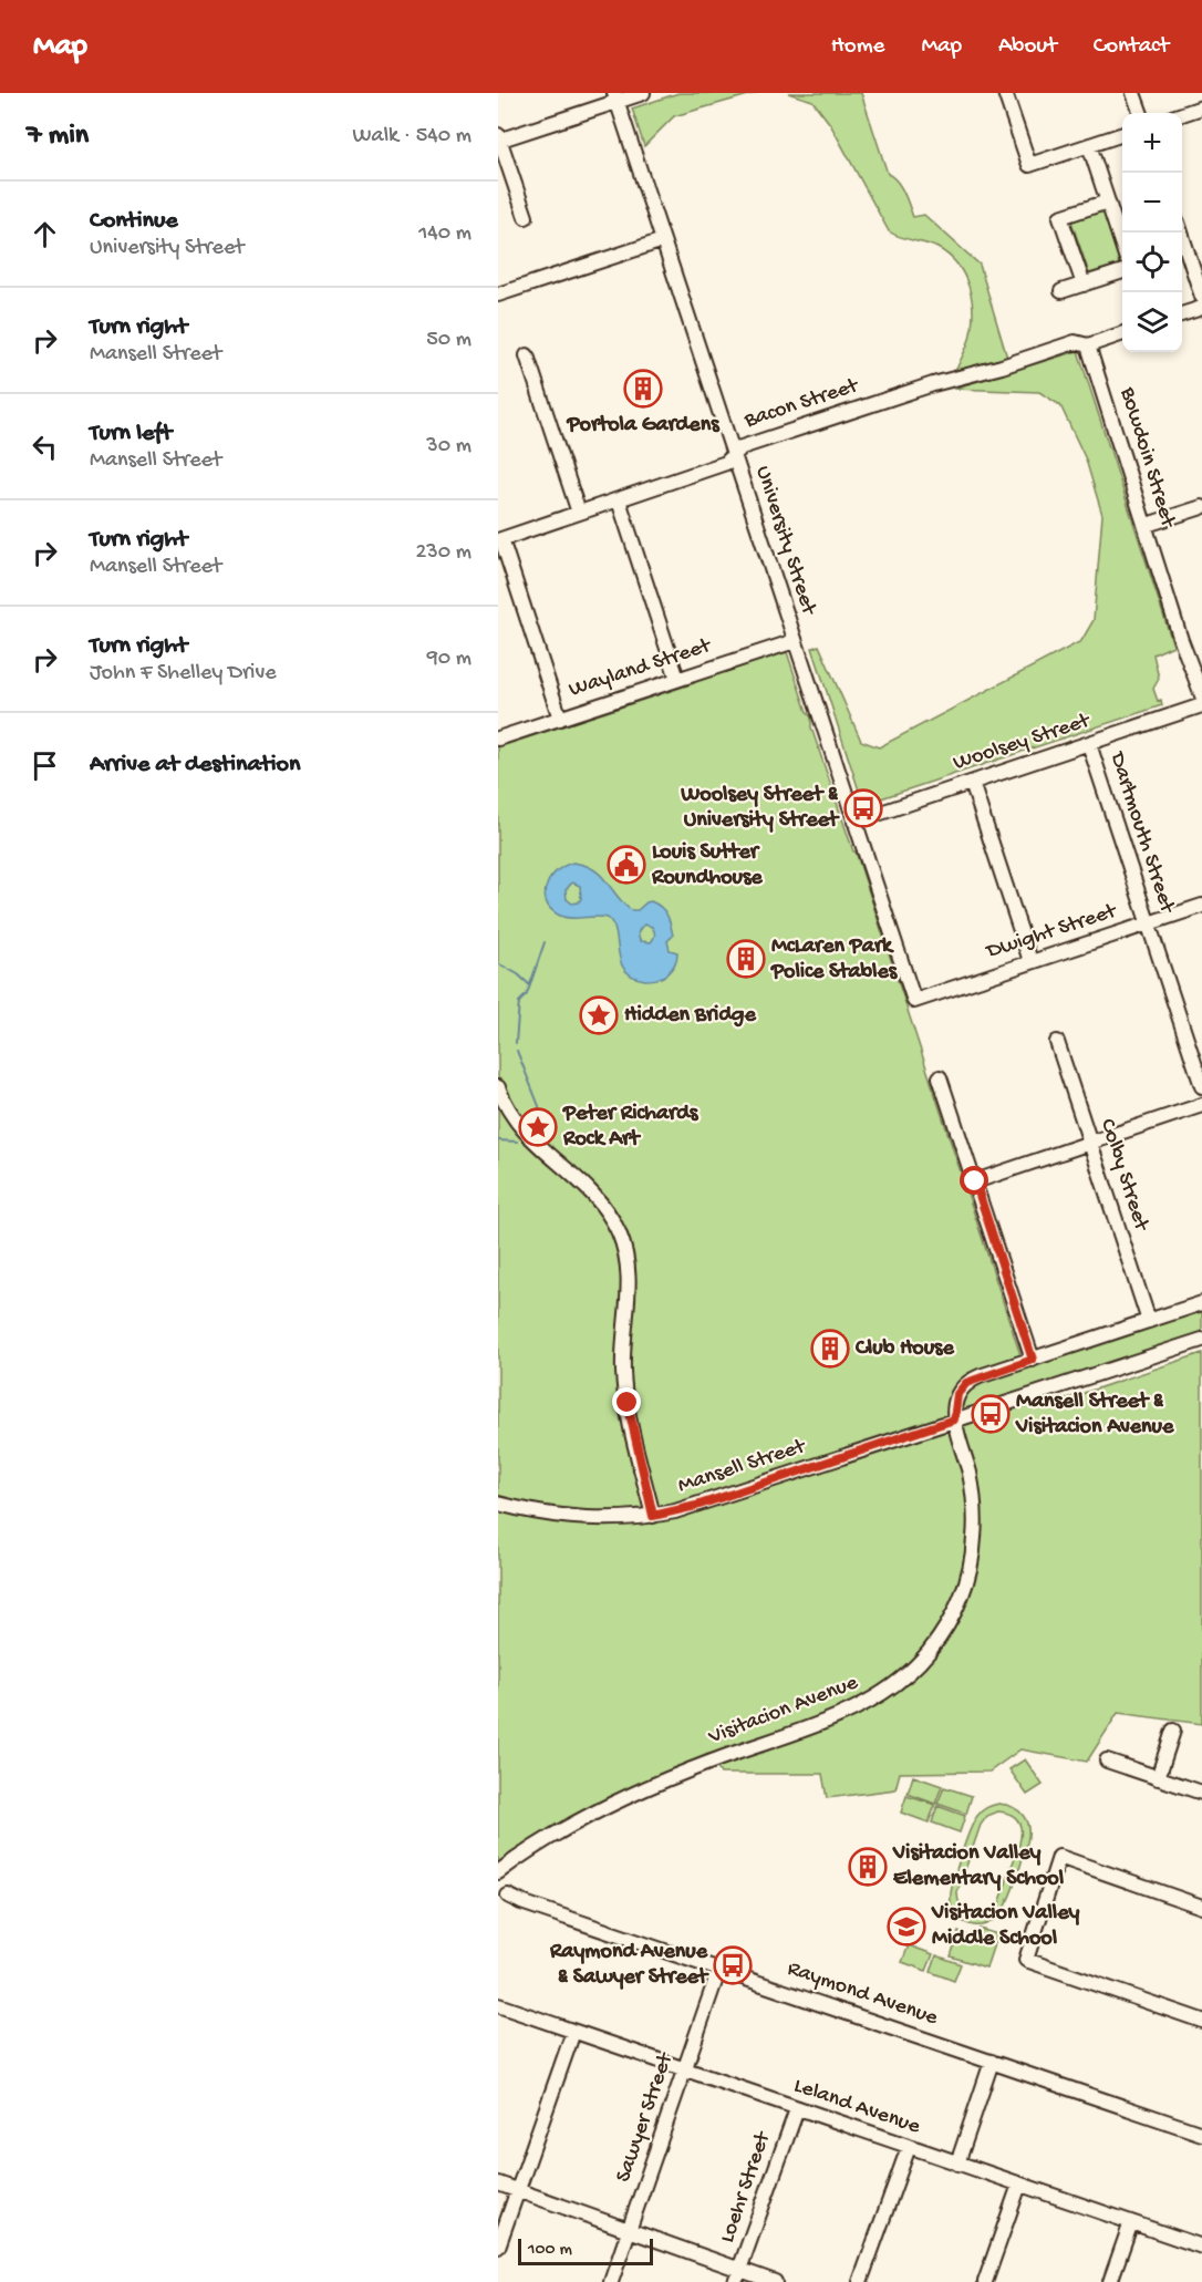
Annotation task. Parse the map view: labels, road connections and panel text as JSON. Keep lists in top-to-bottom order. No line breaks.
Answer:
{"streets":{"street":["Bacon Street","Bowdoin Street","University Street","Wayland Street","Woolsey Street","Dartmouth Street","Dwight Street","Colby Street","Mansell Street","Visitacion Avenue","Raymond Avenue","Leland Avenue","Sawyer Street","Loehr Street"]},"crossings":[["Bacon Street","Bowdoin Street"],["Bacon Street","University Street"],["University Street","Wayland Street"],["University Street","Woolsey Street"],["University Street","Dwight Street"],["Woolsey Street","Dartmouth Street"],["Dartmouth Street","Dwight Street"],["Mansell Street","Visitacion Avenue"],["Raymond Avenue","Sawyer Street"],["Leland Avenue","Sawyer Street"],["Leland Avenue","Loehr Street"]],"places":{"building":["Portola Gardens","McLaren Park Police Stables","Club House","Visitacion Valley Elementary School"],"bus stop":["Woolsey Street & University Street","Mansell Street & Visitacion Avenue","Raymond Avenue & Sawyer Street"],"public building":["Louis Sutter Roundhouse"],"place":["Hidden Bridge","Peter Richards Rock Art"],"school or university":["Visitacion Valley Middle School"]},"scale_bar":"100 m","page":{"header":"Map","nav":["Home","Map","About","Contact"],"heading":["7 min","Walk · 540 m"],"map_buttons":["+","−"],"list":[["Continue","University Street","140 m"],["Turn right","Mansell Street","50 m"],["Turn left","Mansell Street","30 m"],["Turn right","Mansell Street","230 m"],["Turn right","John F Shelley Drive","90 m"],"Arrive at destination"],"scale":"100 m"}}
